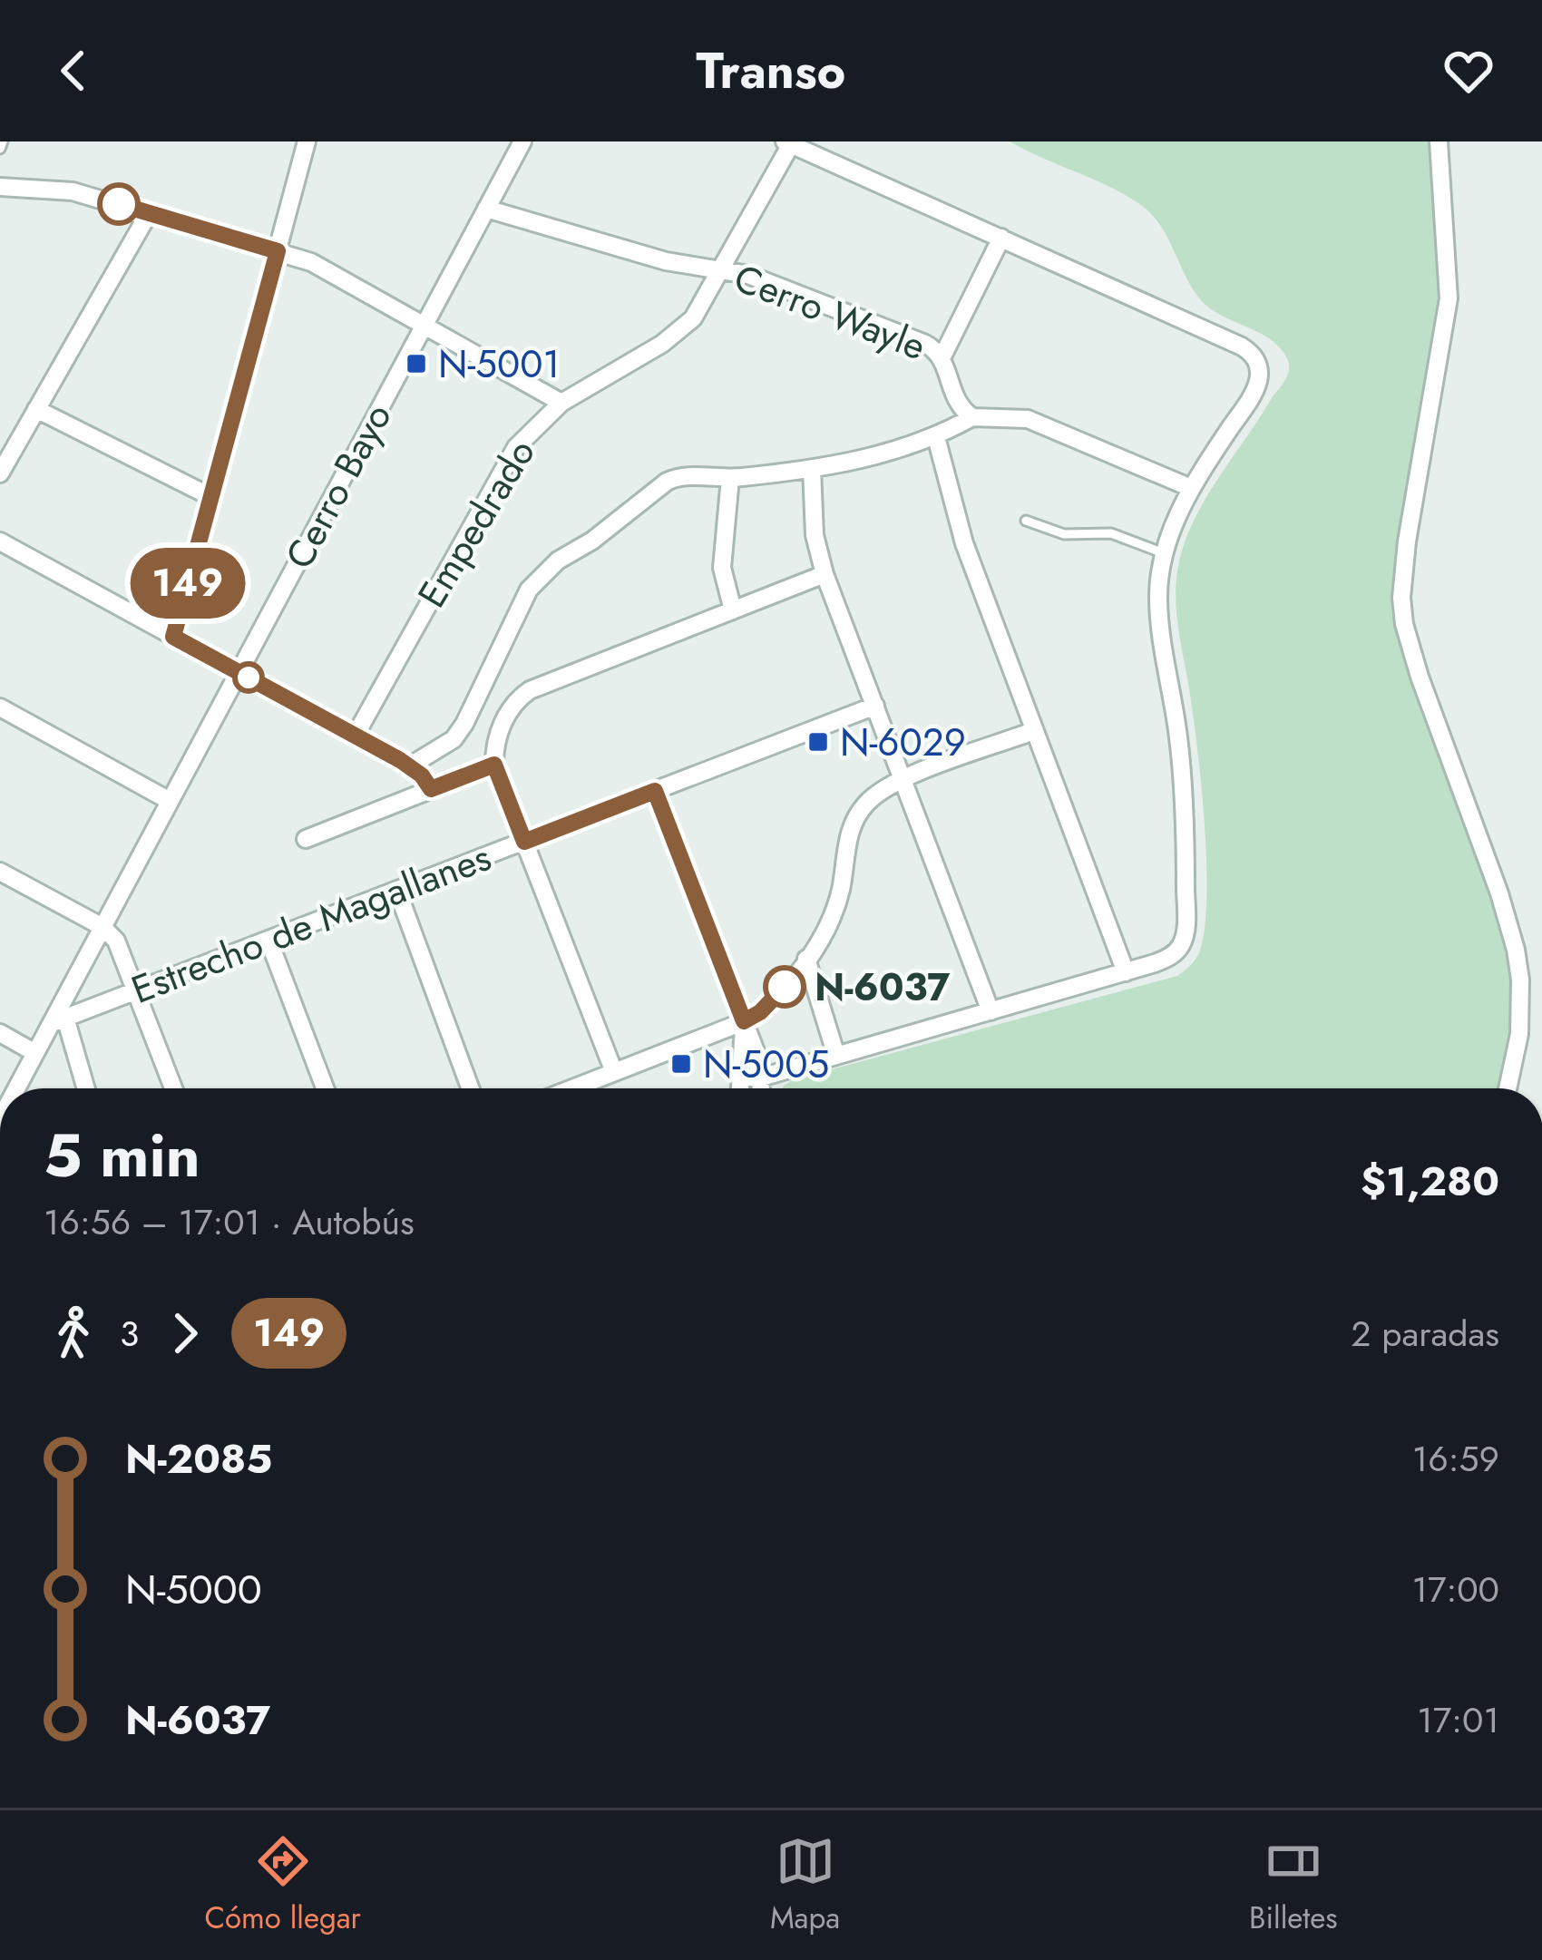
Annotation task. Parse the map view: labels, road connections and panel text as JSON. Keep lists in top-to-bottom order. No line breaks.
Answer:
{"streets":{"street":["Cerro Wayle","Cerro Bayo","Empedrado","Estrecho de Magallanes"]},"crossings":[["Cerro Wayle","Cerro Bayo"],["Cerro Wayle","Empedrado"],["Cerro Bayo","Estrecho de Magallanes"]],"places":{"transit":["N-5001","N-6029","N-5005"],"other":["N-6037"]},"lines":["bus line 149"],"page":{"header":"Transo","on_map":"149","heading":["5 min","16:56 – 17:01 · Autobús","$1,280"],"legs":["3","149","2 paradas"],"list":[{"name":"N-2085","value":"16:59"},{"name":"N-5000","value":"17:00"},{"name":"N-6037","value":"17:01"}],"tabs":["Cómo llegar","Mapa","Billetes"]}}
